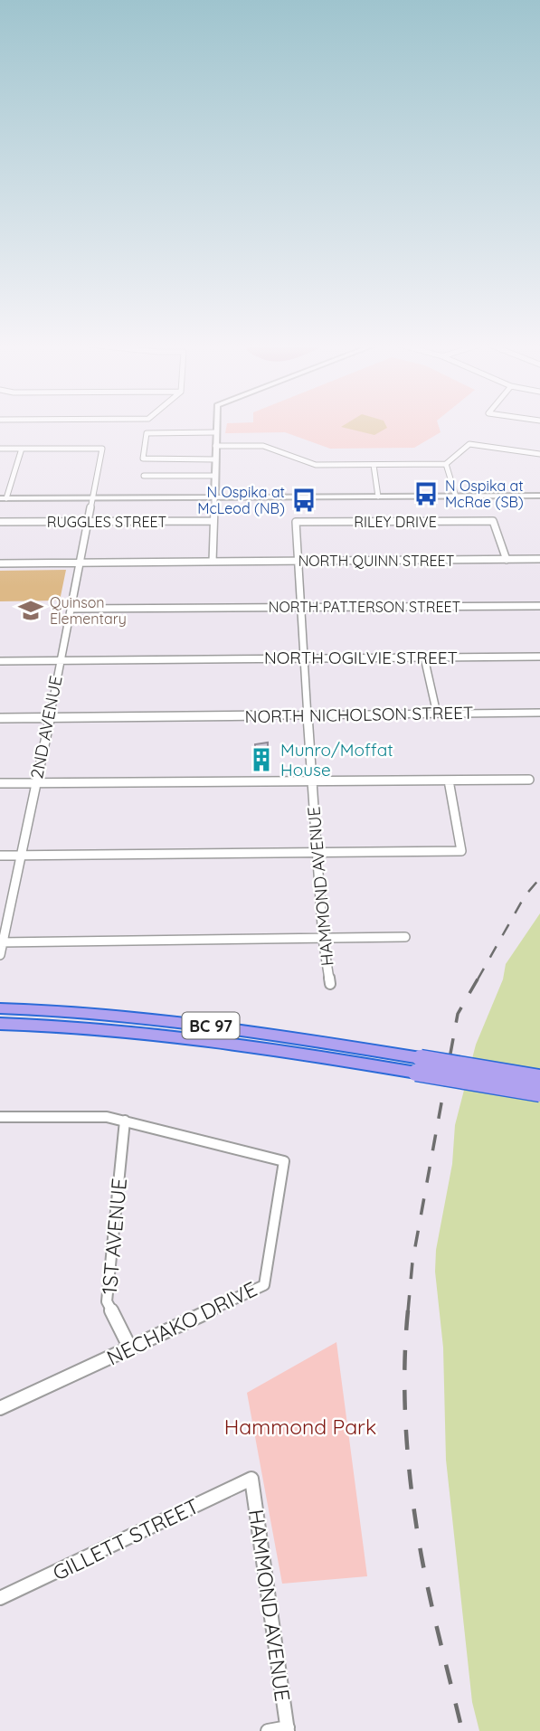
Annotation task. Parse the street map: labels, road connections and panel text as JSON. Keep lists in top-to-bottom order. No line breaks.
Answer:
{"streets":{"highway":["BC 97"],"street":["RUGGLES STREET","RILEY DRIVE","NORTH QUINN STREET","NORTH PATTERSON STREET","NORTH OGILVIE STREET","NORTH NICHOLSON STREET","2ND AVENUE","HAMMOND AVENUE","1ST AVENUE","NECHAKO DRIVE","GILLETT STREET"]},"crossings":[["RUGGLES STREET","2ND AVENUE"],["RILEY DRIVE","NORTH QUINN STREET"],["RILEY DRIVE","HAMMOND AVENUE"],["NORTH QUINN STREET","2ND AVENUE"],["NORTH QUINN STREET","HAMMOND AVENUE"],["NORTH PATTERSON STREET","2ND AVENUE"],["NORTH PATTERSON STREET","HAMMOND AVENUE"],["NORTH OGILVIE STREET","2ND AVENUE"],["NORTH OGILVIE STREET","HAMMOND AVENUE"],["NORTH NICHOLSON STREET","2ND AVENUE"],["NORTH NICHOLSON STREET","HAMMOND AVENUE"],["HAMMOND AVENUE","GILLETT STREET"],["1ST AVENUE","NECHAKO DRIVE"]],"parks":["Hammond Park"],"places":{"bus stop":["N Ospika at McRae (SB)","N Ospika at McLeod (NB)"],"school or university":["Quinson Elementary"],"building":["Munro/Moffat House"]}}
